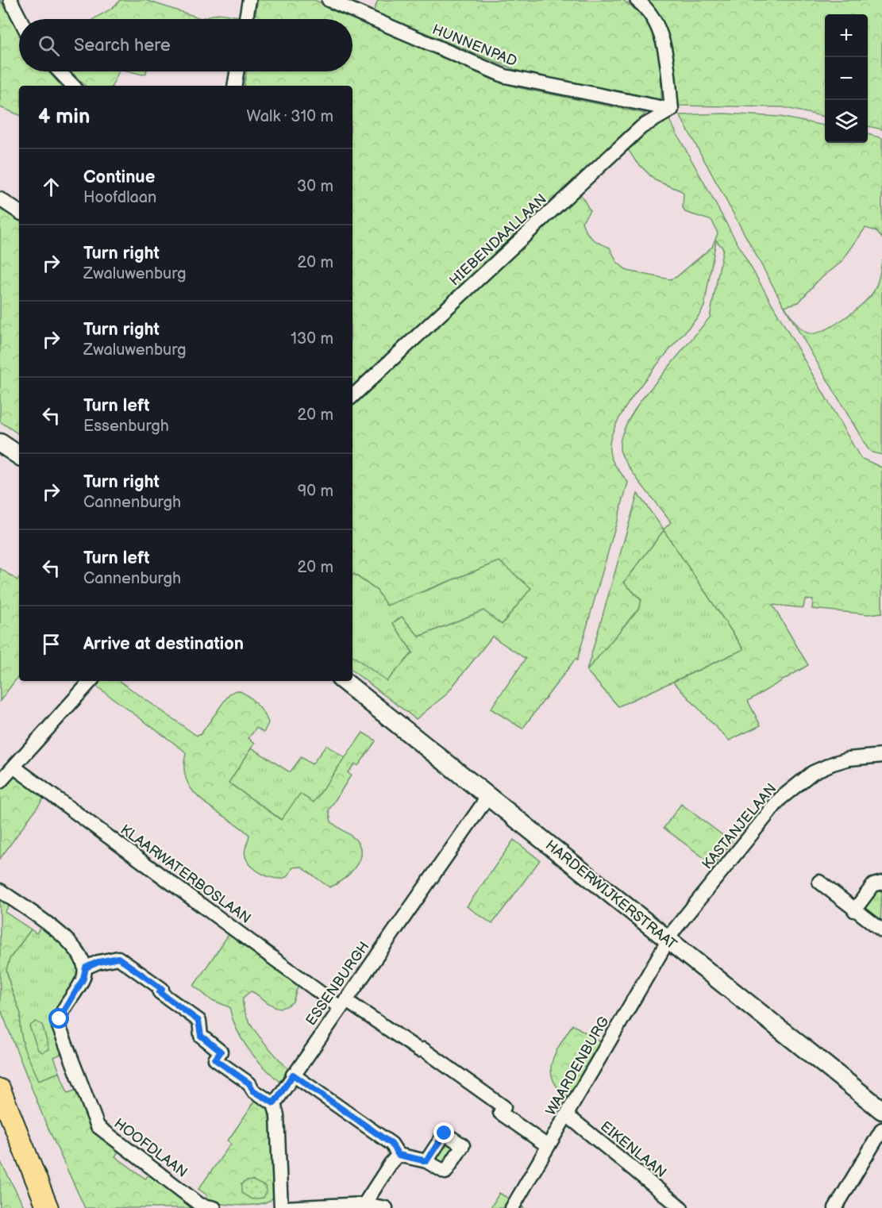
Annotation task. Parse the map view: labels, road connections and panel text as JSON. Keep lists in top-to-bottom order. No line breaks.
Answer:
{"streets":{"main road":["HARDERWIJKERSTRAAT"],"street":["HUNNENPAD","HIEBENDAALLAAN","KASTANJELAAN","KLAARWATERBOSLAAN","ESSENBURGH","WAARDENBURG","HOOFDLAAN","EIKENLAAN"]},"crossings":[["HUNNENPAD","HIEBENDAALLAAN"],["KASTANJELAAN","HARDERWIJKERSTRAAT"],["KASTANJELAAN","WAARDENBURG"],["KLAARWATERBOSLAAN","ESSENBURGH"],["KLAARWATERBOSLAAN","WAARDENBURG"],["HARDERWIJKERSTRAAT","ESSENBURGH"],["HARDERWIJKERSTRAAT","WAARDENBURG"],["WAARDENBURG","EIKENLAAN"]],"page":{"map_buttons":["+","−"],"search":"Search here","heading":["4 min","Walk · 310 m"],"list":[["Continue","Hoofdlaan","30 m"],["Turn right","Zwaluwenburg","20 m"],["Turn right","Zwaluwenburg","130 m"],["Turn left","Essenburgh","20 m"],["Turn right","Cannenburgh","90 m"],["Turn left","Cannenburgh","20 m"],"Arrive at destination"]}}
